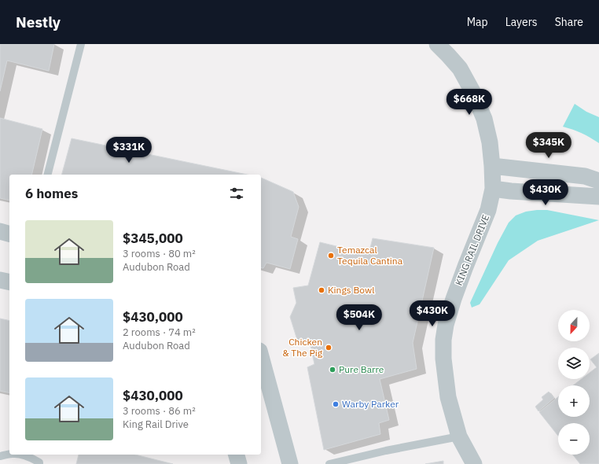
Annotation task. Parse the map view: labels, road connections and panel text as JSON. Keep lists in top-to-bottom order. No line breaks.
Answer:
{"streets":{"street":["KING RAIL DRIVE"]},"places":["Temazcal Tequila Cantina","Kings Bowl","Chicken & The Pig","Pure Barre","Warby Parker"],"north":"bottom","page":{"header":"Nestly","nav":["Map","Layers","Share"],"price":["$668K","$345K","$331K","$430K","$430K","$504K"],"heading":"6 homes","list":[{"name":"$345,000","note":"3 rooms · 80 m² · Audubon Road"},{"name":"$430,000","note":"2 rooms · 74 m² · Audubon Road"},{"name":"$430,000","note":"3 rooms · 86 m² · King Rail Drive"}],"map_buttons":["+","−"]}}
